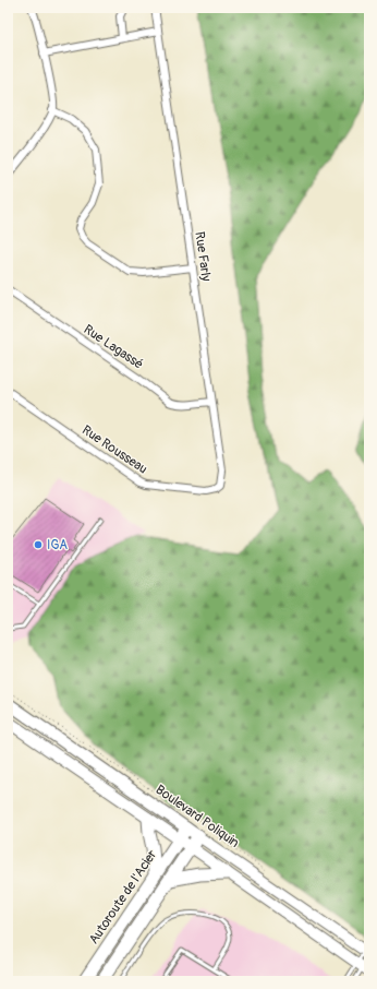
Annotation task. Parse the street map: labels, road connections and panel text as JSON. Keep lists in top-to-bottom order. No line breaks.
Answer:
{"streets":{"highway":["Autoroute de l'Acier"],"main road":["Boulevard Poliquin"],"street":["Rue Farly","Rue Lagassé","Rue Rousseau"]},"crossings":[["Rue Farly","Rue Lagassé"],["Rue Farly","Rue Rousseau"],["Boulevard Poliquin","Autoroute de l'Acier"]],"places":["IGA"]}
